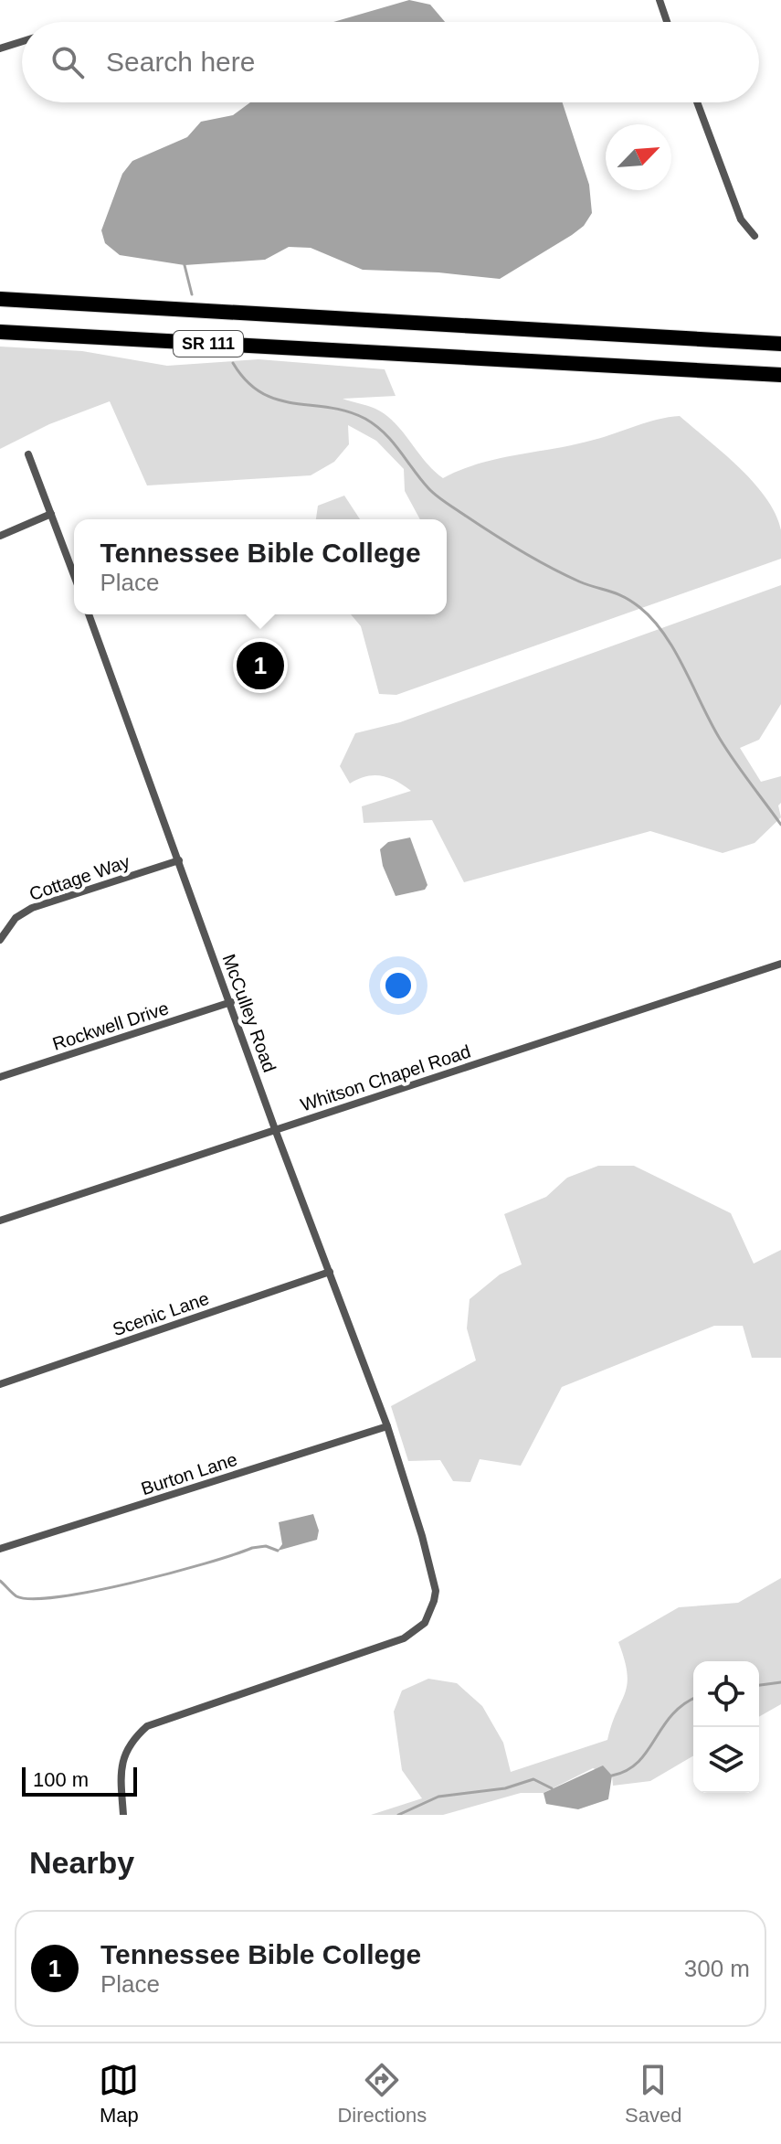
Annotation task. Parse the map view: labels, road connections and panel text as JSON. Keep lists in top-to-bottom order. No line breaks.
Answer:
{"streets":{"highway":["SR 111"],"street":["Cottage Way","McCulley Road","Rockwell Drive","Whitson Chapel Road","Scenic Lane","Burton Lane"]},"crossings":[["Cottage Way","McCulley Road"],["McCulley Road","Rockwell Drive"],["McCulley Road","Whitson Chapel Road"],["McCulley Road","Scenic Lane"],["McCulley Road","Burton Lane"]],"scale_bar":"100 m","north":"top right","page":{"search":"Search here","popup":["Tennessee Bible College","Place"],"pins":"1","scale":"100 m","heading":"Nearby","list":[{"mark":"1","name":"Tennessee Bible College","note":"Place","value":"300 m"}],"nav":["Map","Directions","Saved"]}}
